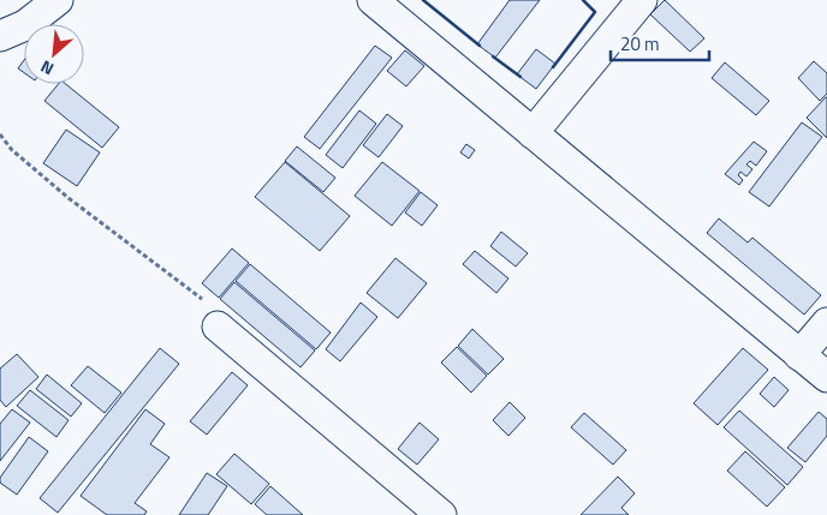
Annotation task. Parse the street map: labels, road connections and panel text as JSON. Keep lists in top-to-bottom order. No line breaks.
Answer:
{"scale_bar":"20 m","north":"bottom left"}
